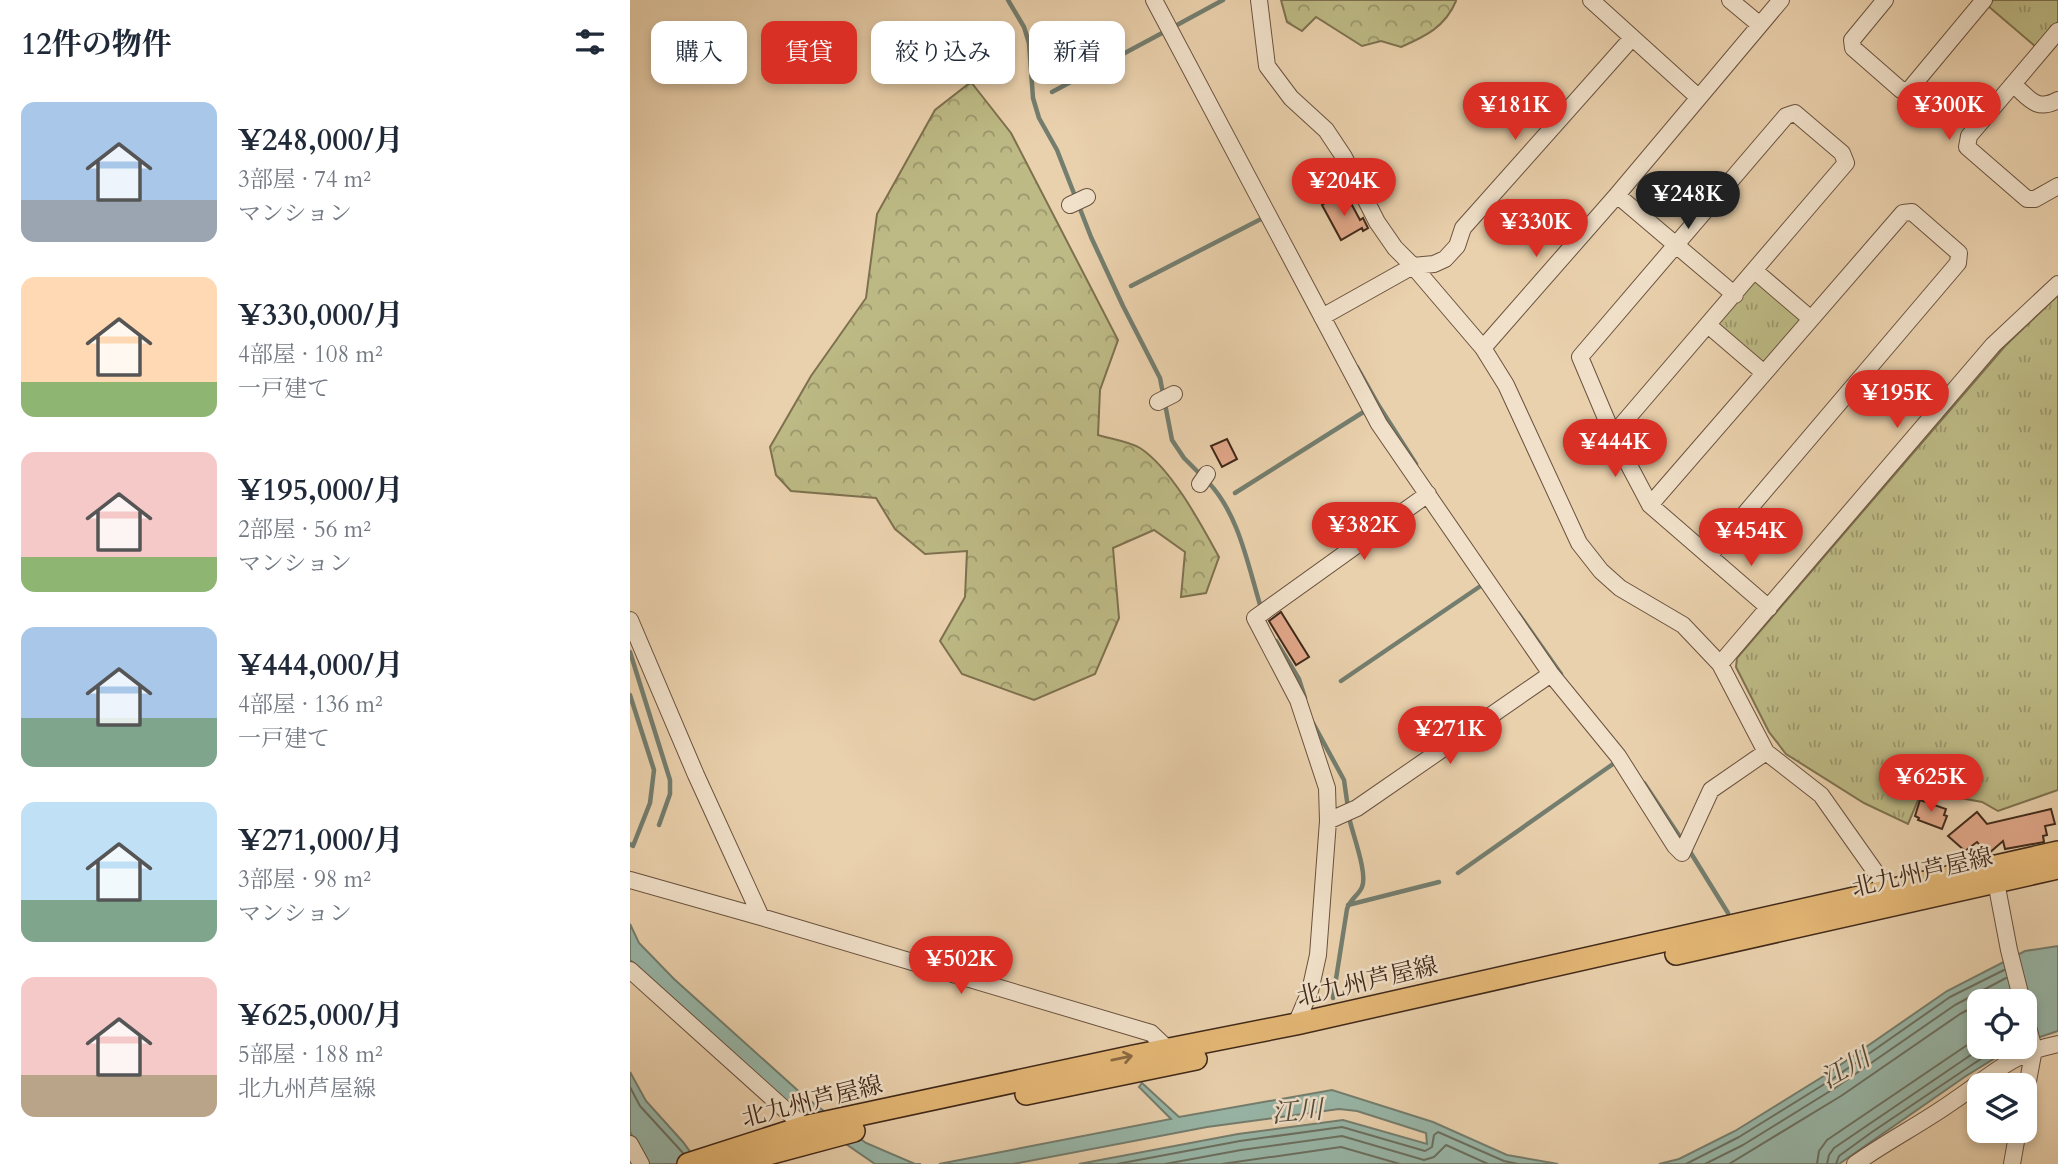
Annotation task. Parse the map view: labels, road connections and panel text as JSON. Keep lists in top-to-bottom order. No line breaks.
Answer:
{"streets":{"main road":["北九州芦屋線"]},"water":["江川"],"page":{"heading":"12件の物件","chip":["購入","賃貸","絞り込み","新着"],"price":["¥181K","¥300K","¥204K","¥248K","¥330K","¥195K","¥444K","¥382K","¥454K","¥271K","¥625K","¥502K"],"list":[{"name":"¥248,000/月","note":"3部屋 · 74 m² · マンション"},{"name":"¥330,000/月","note":"4部屋 · 108 m² · 一戸建て"},{"name":"¥195,000/月","note":"2部屋 · 56 m² · マンション"},{"name":"¥444,000/月","note":"4部屋 · 136 m² · 一戸建て"},{"name":"¥271,000/月","note":"3部屋 · 98 m² · マンション"},{"name":"¥625,000/月","note":"5部屋 · 188 m² · 北九州芦屋線"}]}}
